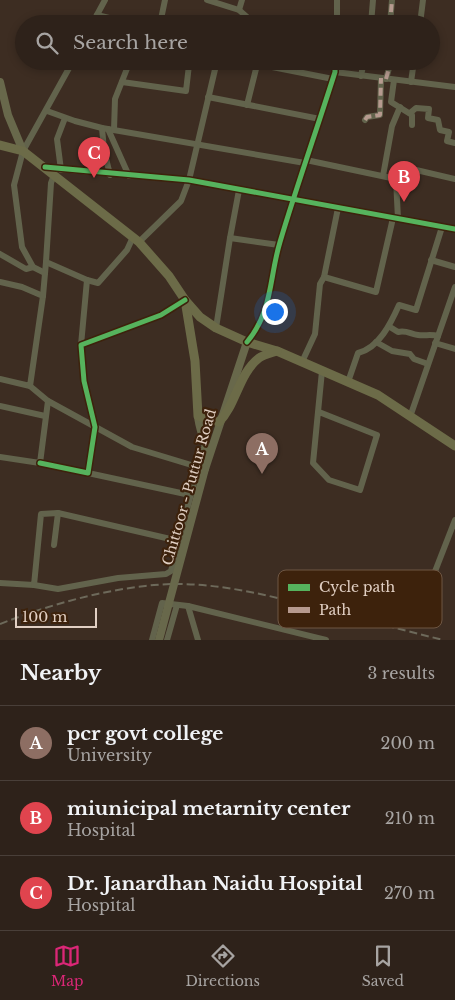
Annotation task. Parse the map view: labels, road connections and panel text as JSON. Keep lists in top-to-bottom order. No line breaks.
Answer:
{"streets":{"main road":["Chittoor - Puttur Road"]},"legend":["Cycle path","Path"],"scale_bar":"100 m","page":{"search":"Search here","pins":["C","B","A"],"scale":"100 m","heading":["Nearby","3 results"],"list":[{"mark":"A","name":"pcr govt college","note":"University","value":"200 m"},{"mark":"B","name":"miunicipal metarnity center","note":"Hospital","value":"210 m"},{"mark":"C","name":"Dr. Janardhan Naidu Hospital","note":"Hospital","value":"270 m"}],"nav":["Map","Directions","Saved"]}}
